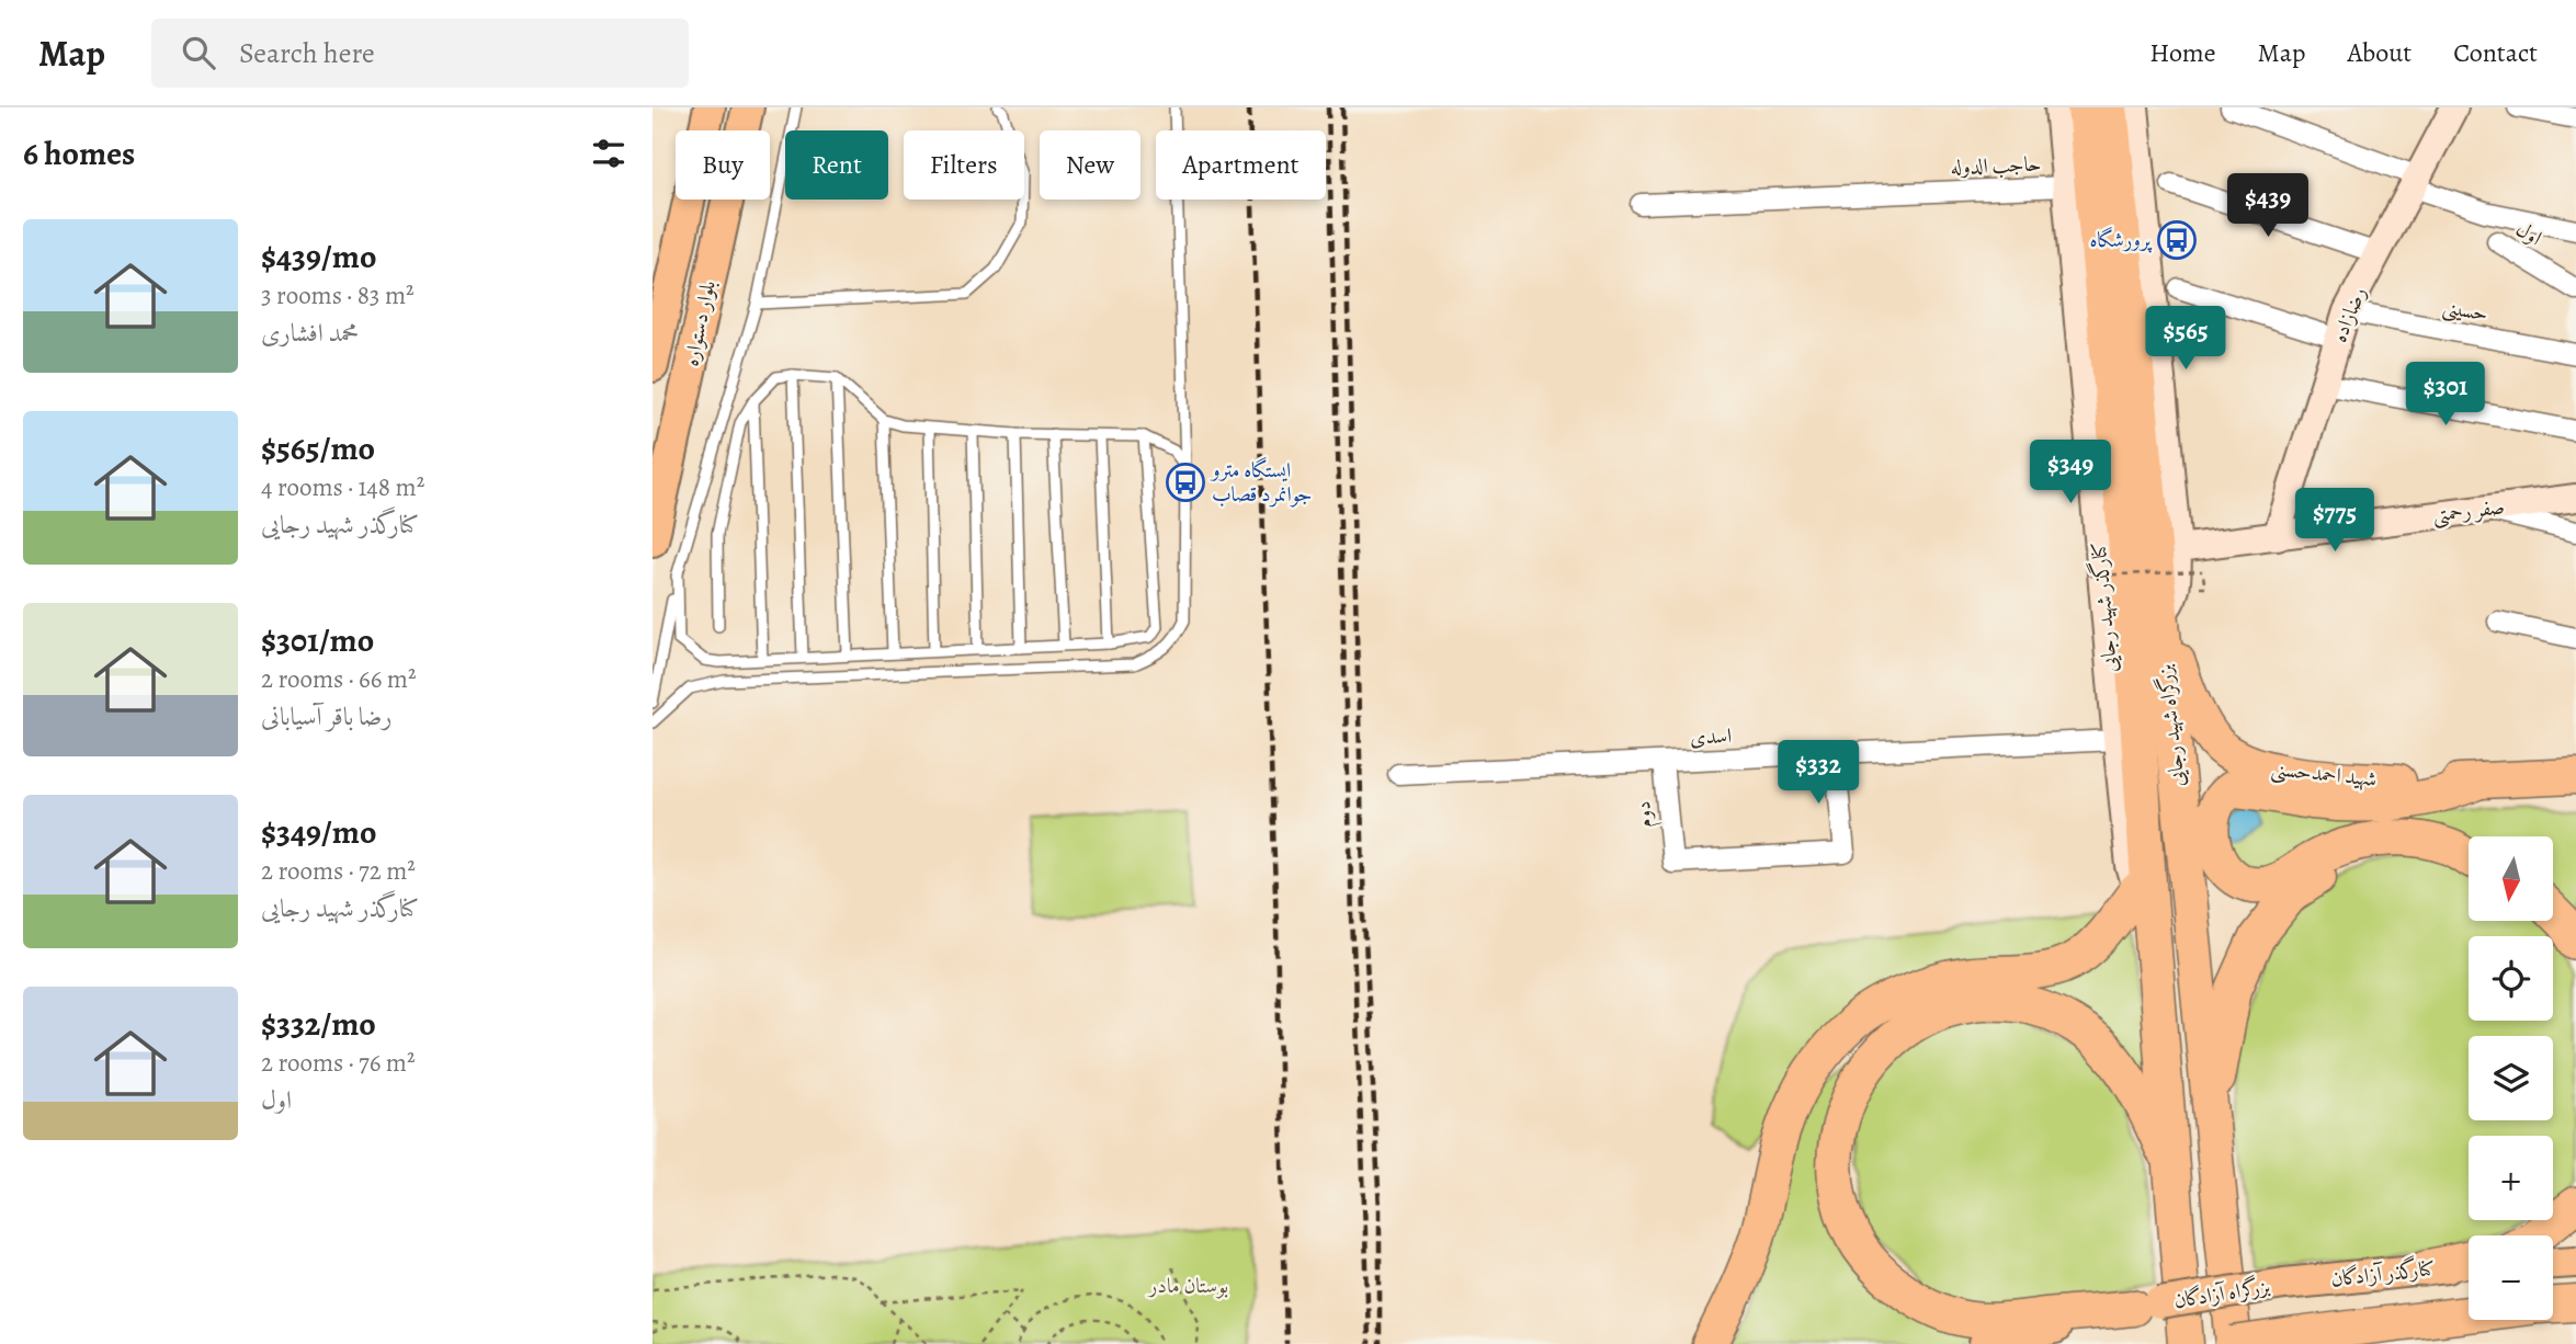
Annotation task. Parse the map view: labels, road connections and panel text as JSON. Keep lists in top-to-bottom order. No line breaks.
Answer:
{"streets":{"highway":["بزرگراه شهید رجایی","شهید احمدحسنی"],"main road":["بلوار دستواره","کنارگذر آزادگان","بزرگراه آزادگان"],"street":["حاجب الدوله","اول","حسینی","رضازاده","صفر رحمتی","کنارگذر شهید رجایی","اسدی","دوم"]},"crossings":[["حاجب الدوله","کنارگذر شهید رجایی"],["حسینی","رضازاده"],["رضازاده","صفر رحمتی"],["کنارگذر شهید رجایی","بزرگراه شهید رجایی"],["کنارگذر شهید رجایی","اسدی"],["بزرگراه شهید رجایی","شهید احمدحسنی"],["اسدی","دوم"],["کنارگذر آزادگان","بزرگراه آزادگان"]],"parks":["بوستان مادر"],"places":{"bus stop":["پرورشگاه","ایستگاه مترو جوانمرد قصاب"]},"north":"bottom","page":{"header":"Map","search":"Search here","nav":["Home","Map","About","Contact"],"heading":"6 homes","chip":["Buy","Rent","Filters","New","Apartment"],"price":["$439","$565","$301","$349","$775","$332"],"list":[{"name":"$439/mo","note":"3 rooms · 83 m² · محمد افشاری"},{"name":"$565/mo","note":"4 rooms · 148 m² · کنارگذر شهید رجایی"},{"name":"$301/mo","note":"2 rooms · 66 m² · رضا باقر آسیابانی"},{"name":"$349/mo","note":"2 rooms · 72 m² · کنارگذر شهید رجایی"},{"name":"$332/mo","note":"2 rooms · 76 m² · اول"}],"map_buttons":["+","−"]}}
